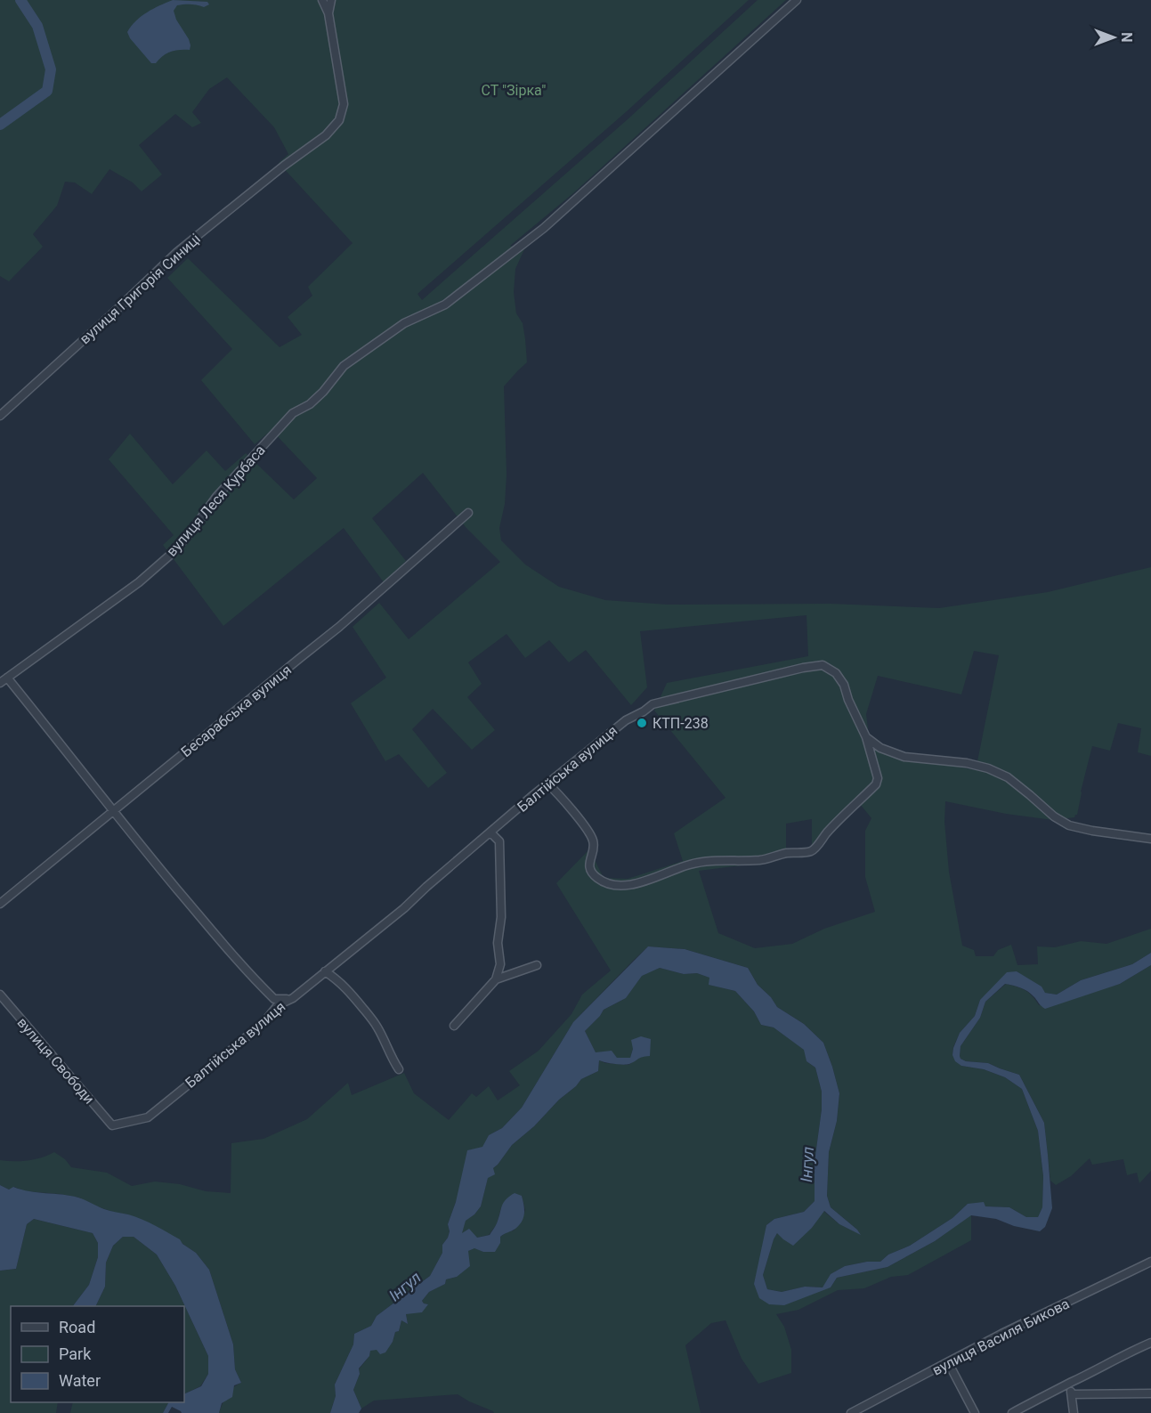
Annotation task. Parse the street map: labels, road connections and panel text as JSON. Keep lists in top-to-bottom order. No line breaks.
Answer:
{"streets":{"street":["вулиця Григорія Синиці","вулиця Леся Курбаса","Бесарабська вулиця","Балтійська вулиця","вулиця Свободи","вулиця Василя Бикова"]},"crossings":[["Балтійська вулиця","вулиця Свободи"]],"water":["Інгул"],"parks":["СТ \"Зірка\""],"places":["КТП-238"],"legend":["Road","Park","Water"],"north":"right"}
